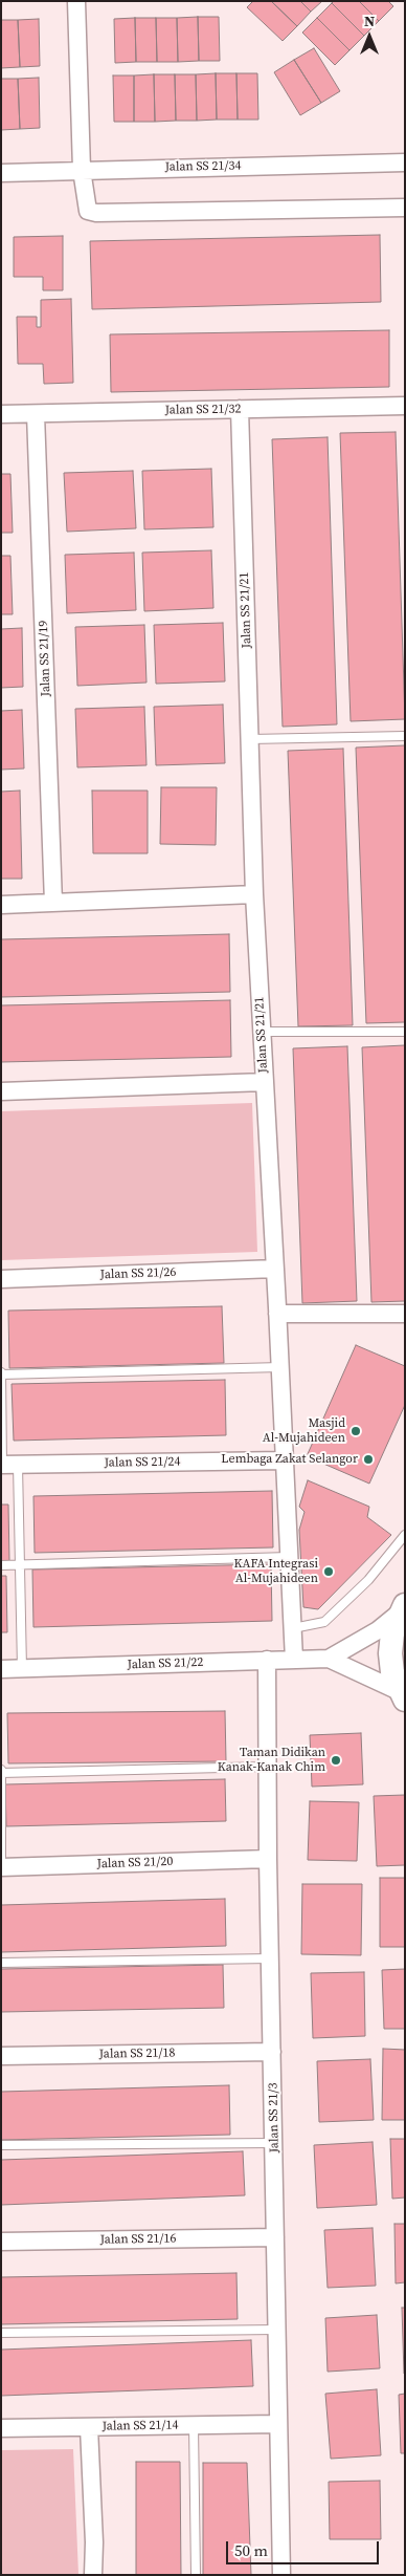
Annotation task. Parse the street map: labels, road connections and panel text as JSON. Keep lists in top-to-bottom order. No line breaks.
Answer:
{"streets":{"street":["Jalan SS 21/34","Jalan SS 21/32","Jalan SS 21/21","Jalan SS 21/19","Jalan SS 21/26","Jalan SS 21/24","Jalan SS 21/22","Jalan SS 21/20","Jalan SS 21/18","Jalan SS 21/3","Jalan SS 21/16","Jalan SS 21/14"]},"crossings":[["Jalan SS 21/32","Jalan SS 21/21"],["Jalan SS 21/32","Jalan SS 21/19"],["Jalan SS 21/21","Jalan SS 21/26"],["Jalan SS 21/21","Jalan SS 21/24"],["Jalan SS 21/21","Jalan SS 21/22"],["Jalan SS 21/22","Jalan SS 21/3"],["Jalan SS 21/20","Jalan SS 21/3"],["Jalan SS 21/18","Jalan SS 21/3"],["Jalan SS 21/3","Jalan SS 21/16"],["Jalan SS 21/3","Jalan SS 21/14"]],"places":["Masjid Al-Mujahideen","Lembaga Zakat Selangor","KAFA Integrasi Al-Mujahideen","Taman Didikan Kanak-Kanak Chim"],"scale_bar":"50 m","north":"top"}
